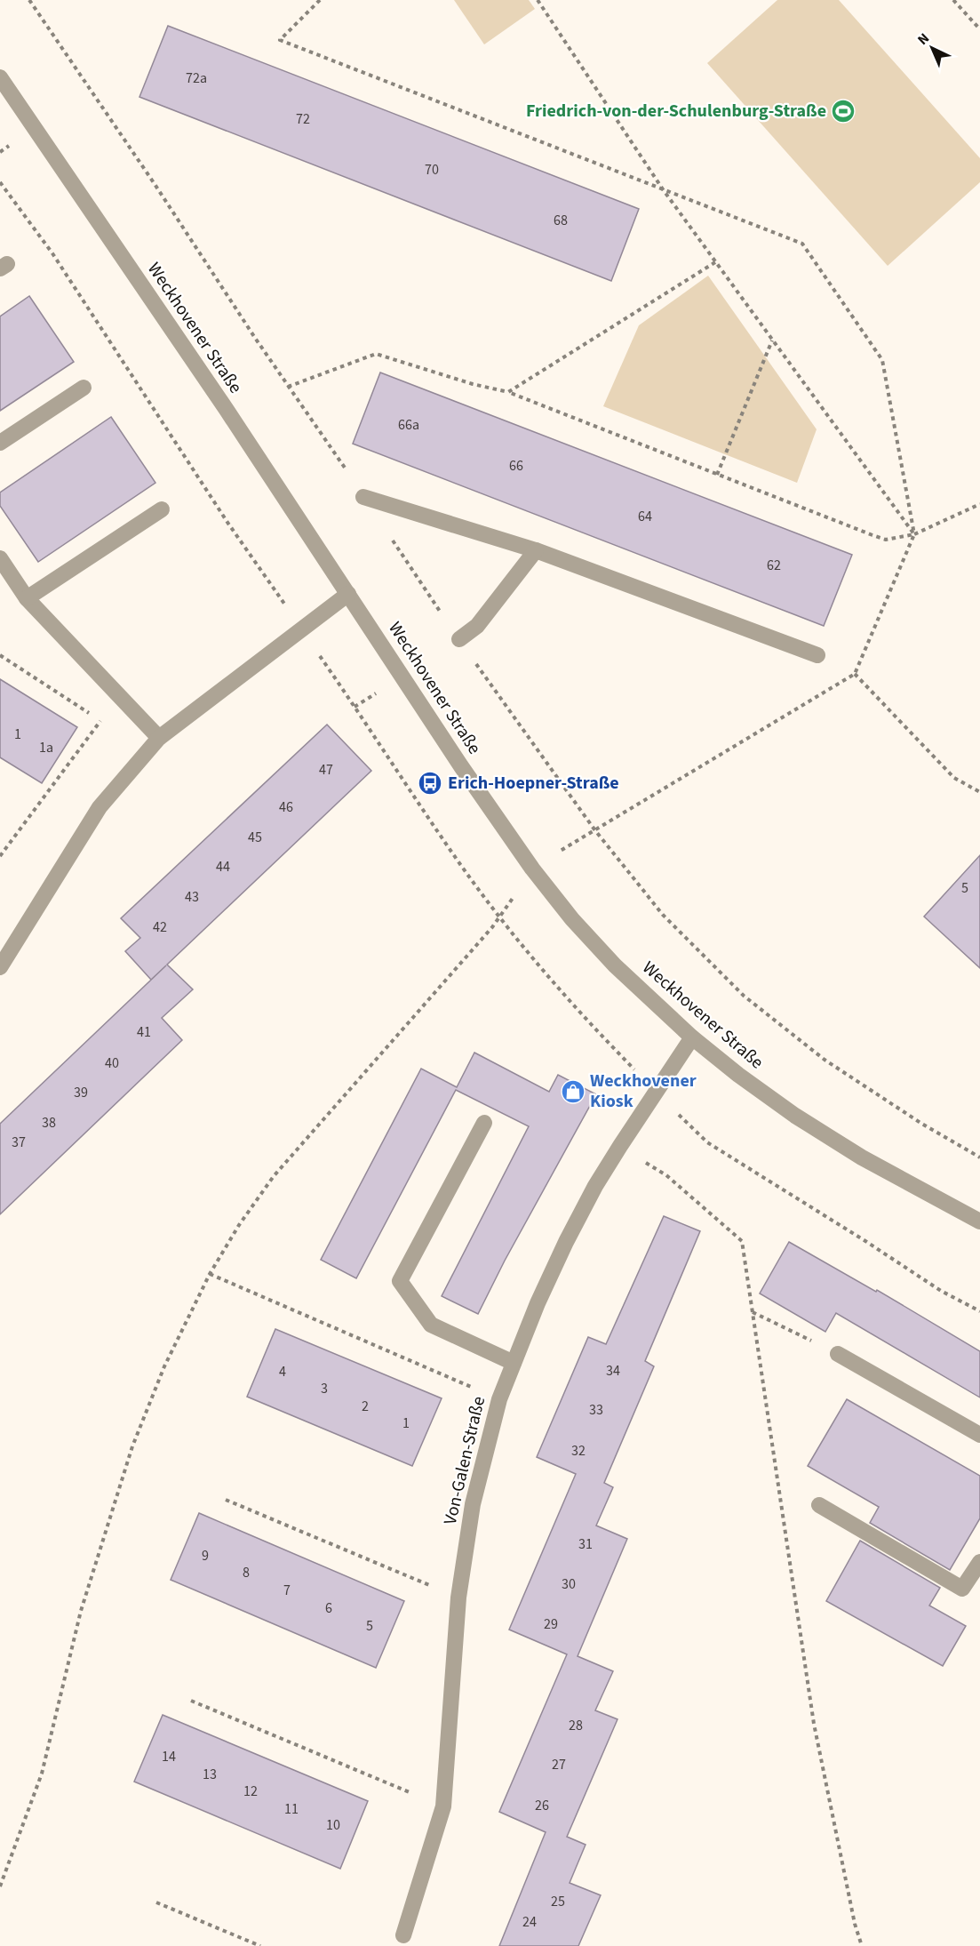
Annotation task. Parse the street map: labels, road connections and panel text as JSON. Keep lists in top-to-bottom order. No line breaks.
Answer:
{"streets":{"street":["Weckhovener Straße","Von-Galen-Straße"]},"crossings":[["Weckhovener Straße","Von-Galen-Straße"]],"places":{"sports":["Friedrich-von-der-Schulenburg-Straße"],"bus stop":["Erich-Hoepner-Straße"],"shop":["Weckhovener Kiosk"]},"house_numbers":["72a","72","70","68","66a","66","64","62","1","1a","47","46","45","44","5","43","42","41","40","39","38","37","34","4","3","2","33","1","32","31","9","8","30","7","6","29","5","28","14","27","13","12","26","11","10","25","24"],"north":"top left"}
